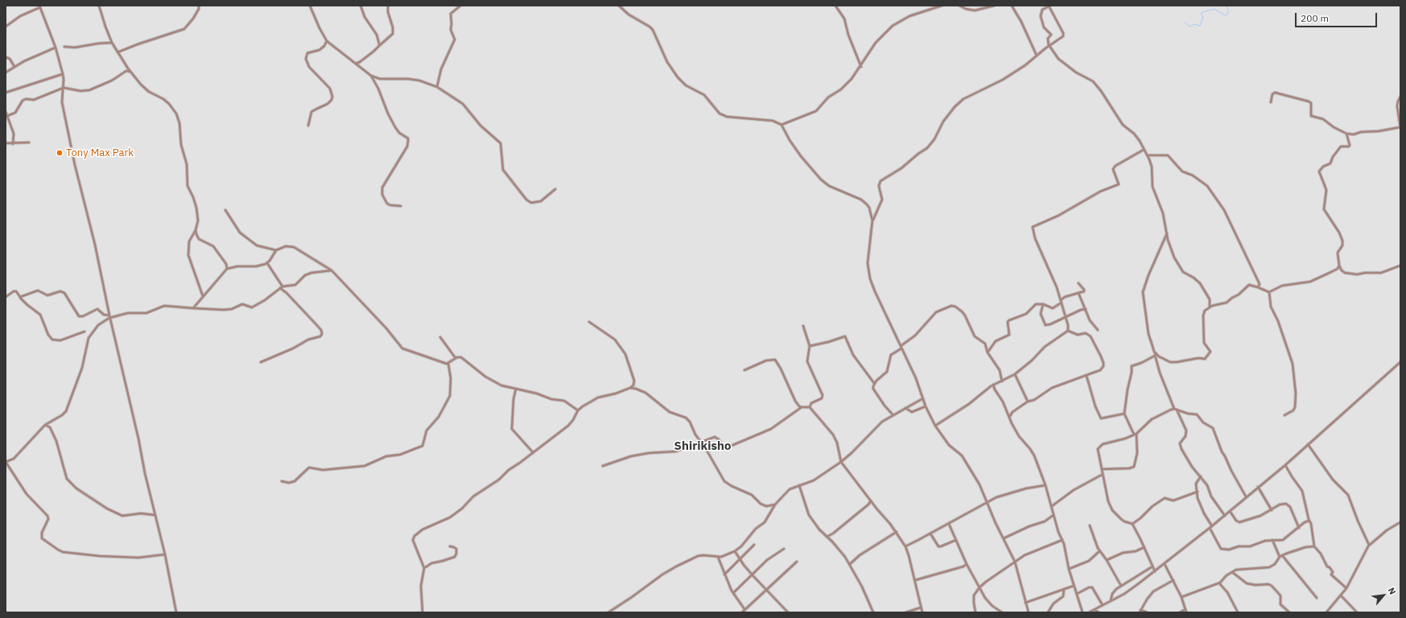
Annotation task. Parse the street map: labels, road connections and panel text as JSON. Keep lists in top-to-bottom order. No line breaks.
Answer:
{"districts":["Shirikisho"],"places":["Tony Max Park"],"scale_bar":"200 m","north":"top right"}
